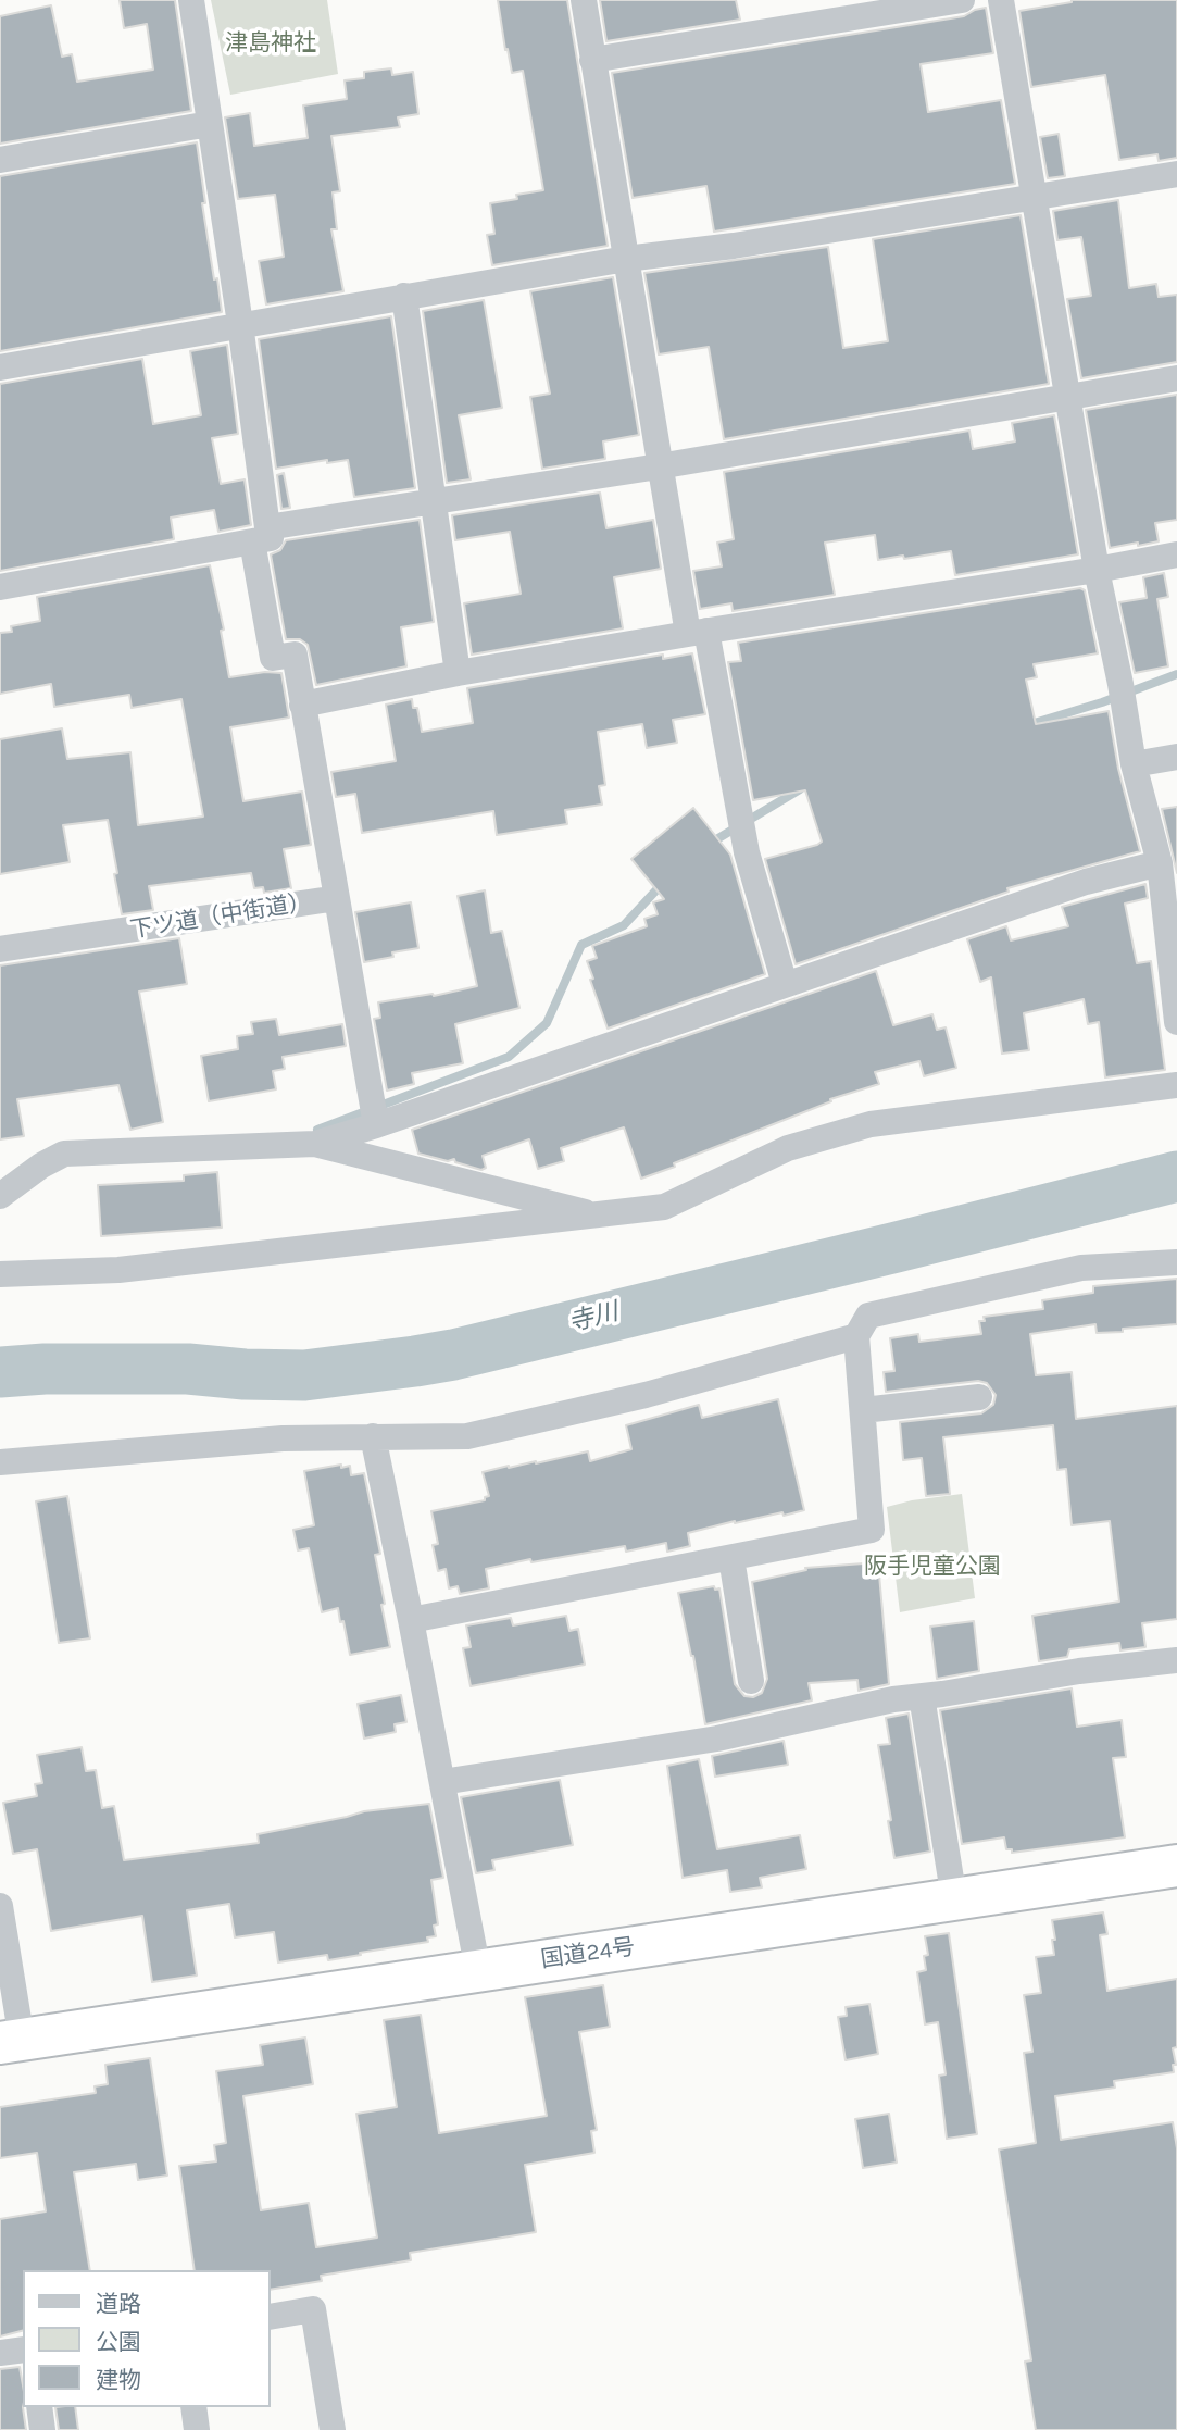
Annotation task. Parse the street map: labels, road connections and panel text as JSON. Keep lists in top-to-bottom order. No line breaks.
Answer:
{"streets":{"highway":["国道24号"],"street":["下ツ道（中街道）"]},"water":["寺川"],"parks":["津島神社","阪手児童公園"],"legend":["道路","公園","建物"]}
